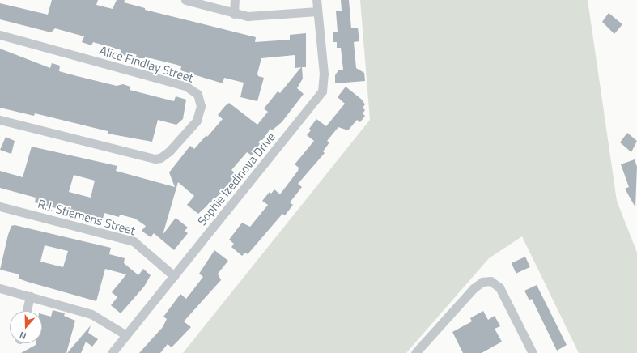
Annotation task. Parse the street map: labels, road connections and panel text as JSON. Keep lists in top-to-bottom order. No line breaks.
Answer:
{"streets":{"street":["Alice Findlay Street","Sophie Izedinova Drive","R.J. Stiemens Street"]},"crossings":[["Sophie Izedinova Drive","R.J. Stiemens Street"]],"north":"bottom"}
